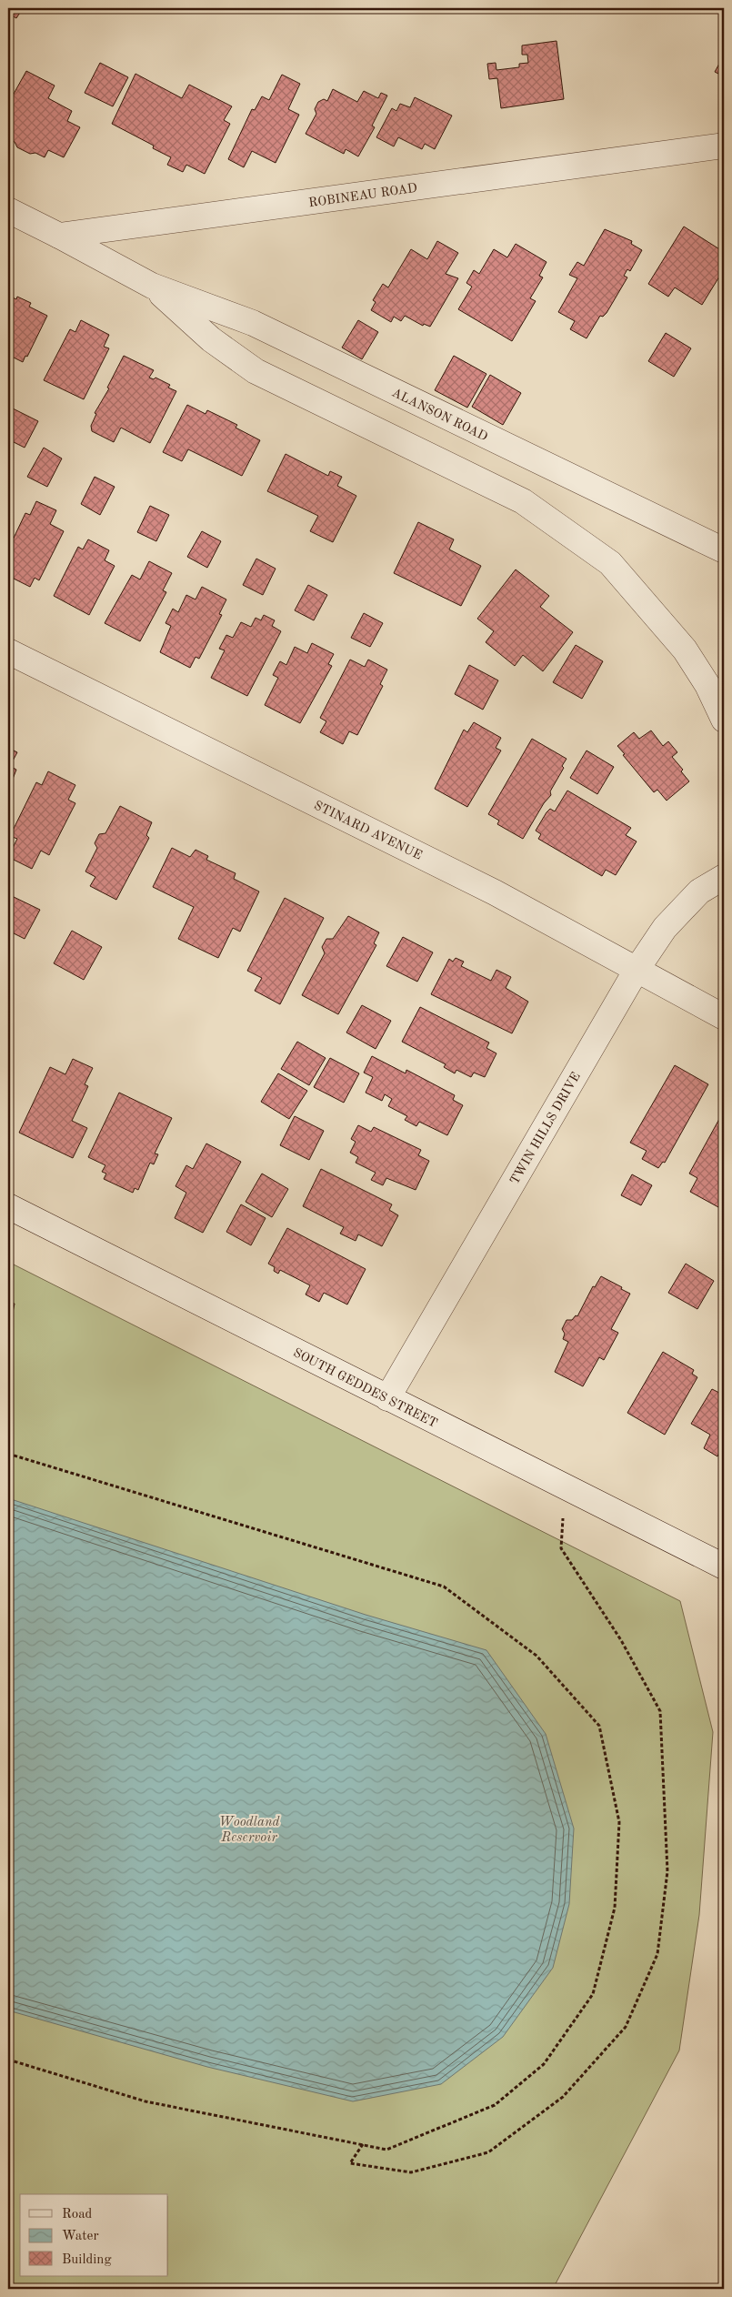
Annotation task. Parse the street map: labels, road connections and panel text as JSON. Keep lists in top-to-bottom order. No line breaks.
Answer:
{"streets":{"street":["ROBINEAU ROAD","ALANSON ROAD","STINARD AVENUE","TWIN HILLS DRIVE","SOUTH GEDDES STREET"]},"crossings":[["ROBINEAU ROAD","ALANSON ROAD"],["STINARD AVENUE","TWIN HILLS DRIVE"],["TWIN HILLS DRIVE","SOUTH GEDDES STREET"]],"water":["Woodland Reservoir"],"legend":["Road","Water","Building"]}
